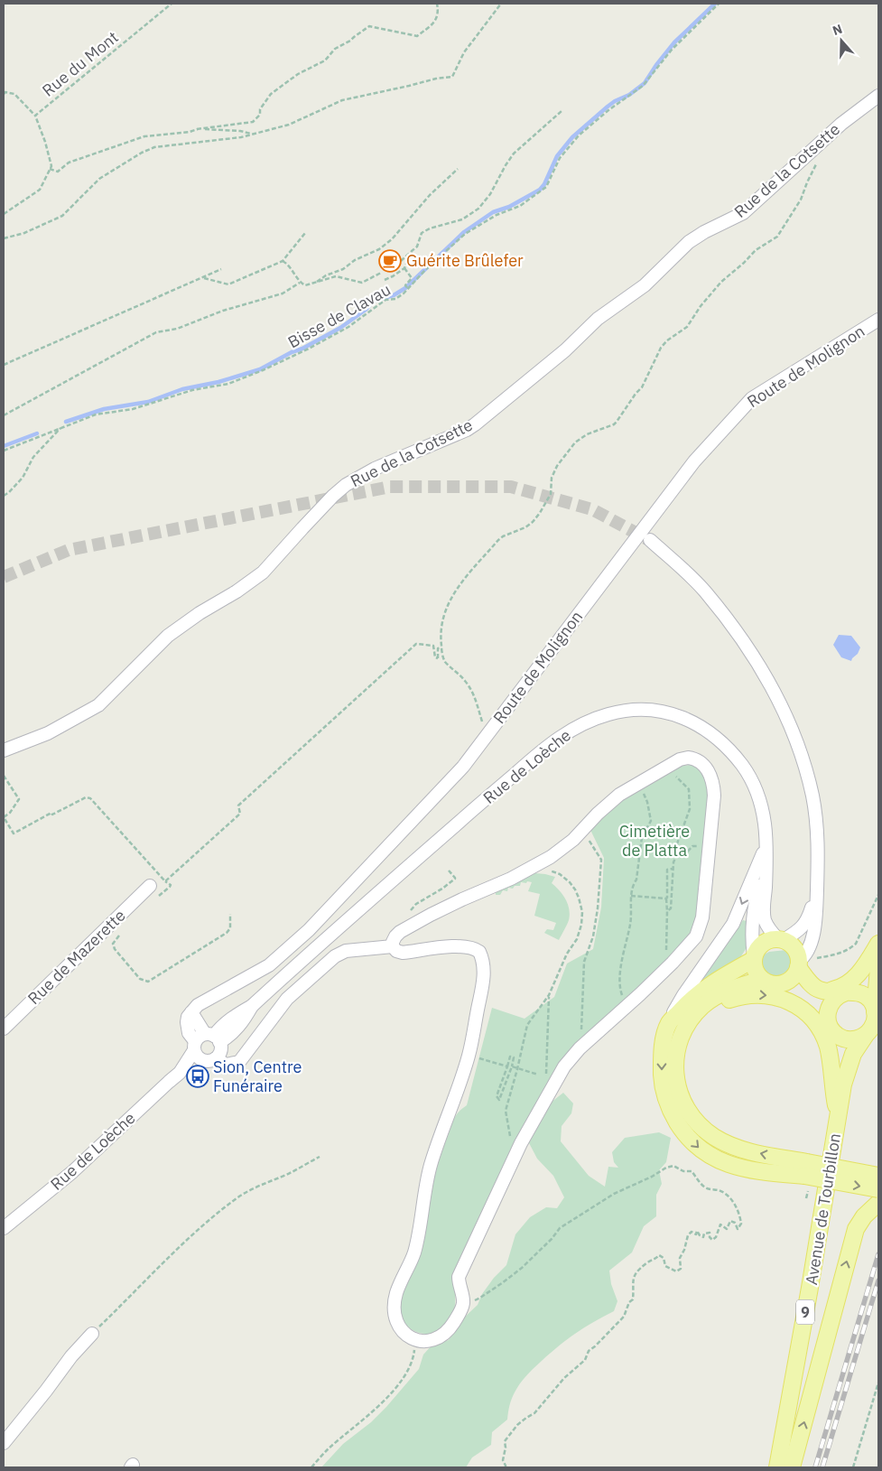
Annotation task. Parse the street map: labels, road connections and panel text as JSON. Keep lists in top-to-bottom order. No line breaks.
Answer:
{"streets":{"main road":["Avenue de Tourbillon","9"],"street":["Rue de la Cotsette","Route de Molignon","Rue de Loèche","Rue de Mazerette"],"path":["Rue du Mont","Bisse de Clavau"]},"crossings":[["Route de Molignon","Rue de Loèche"]],"parks":["Cimetière de Platta"],"places":{"cafe":["Guérite Brûlefer"],"bus stop":["Sion, Centre Funéraire"]},"north":"top"}
